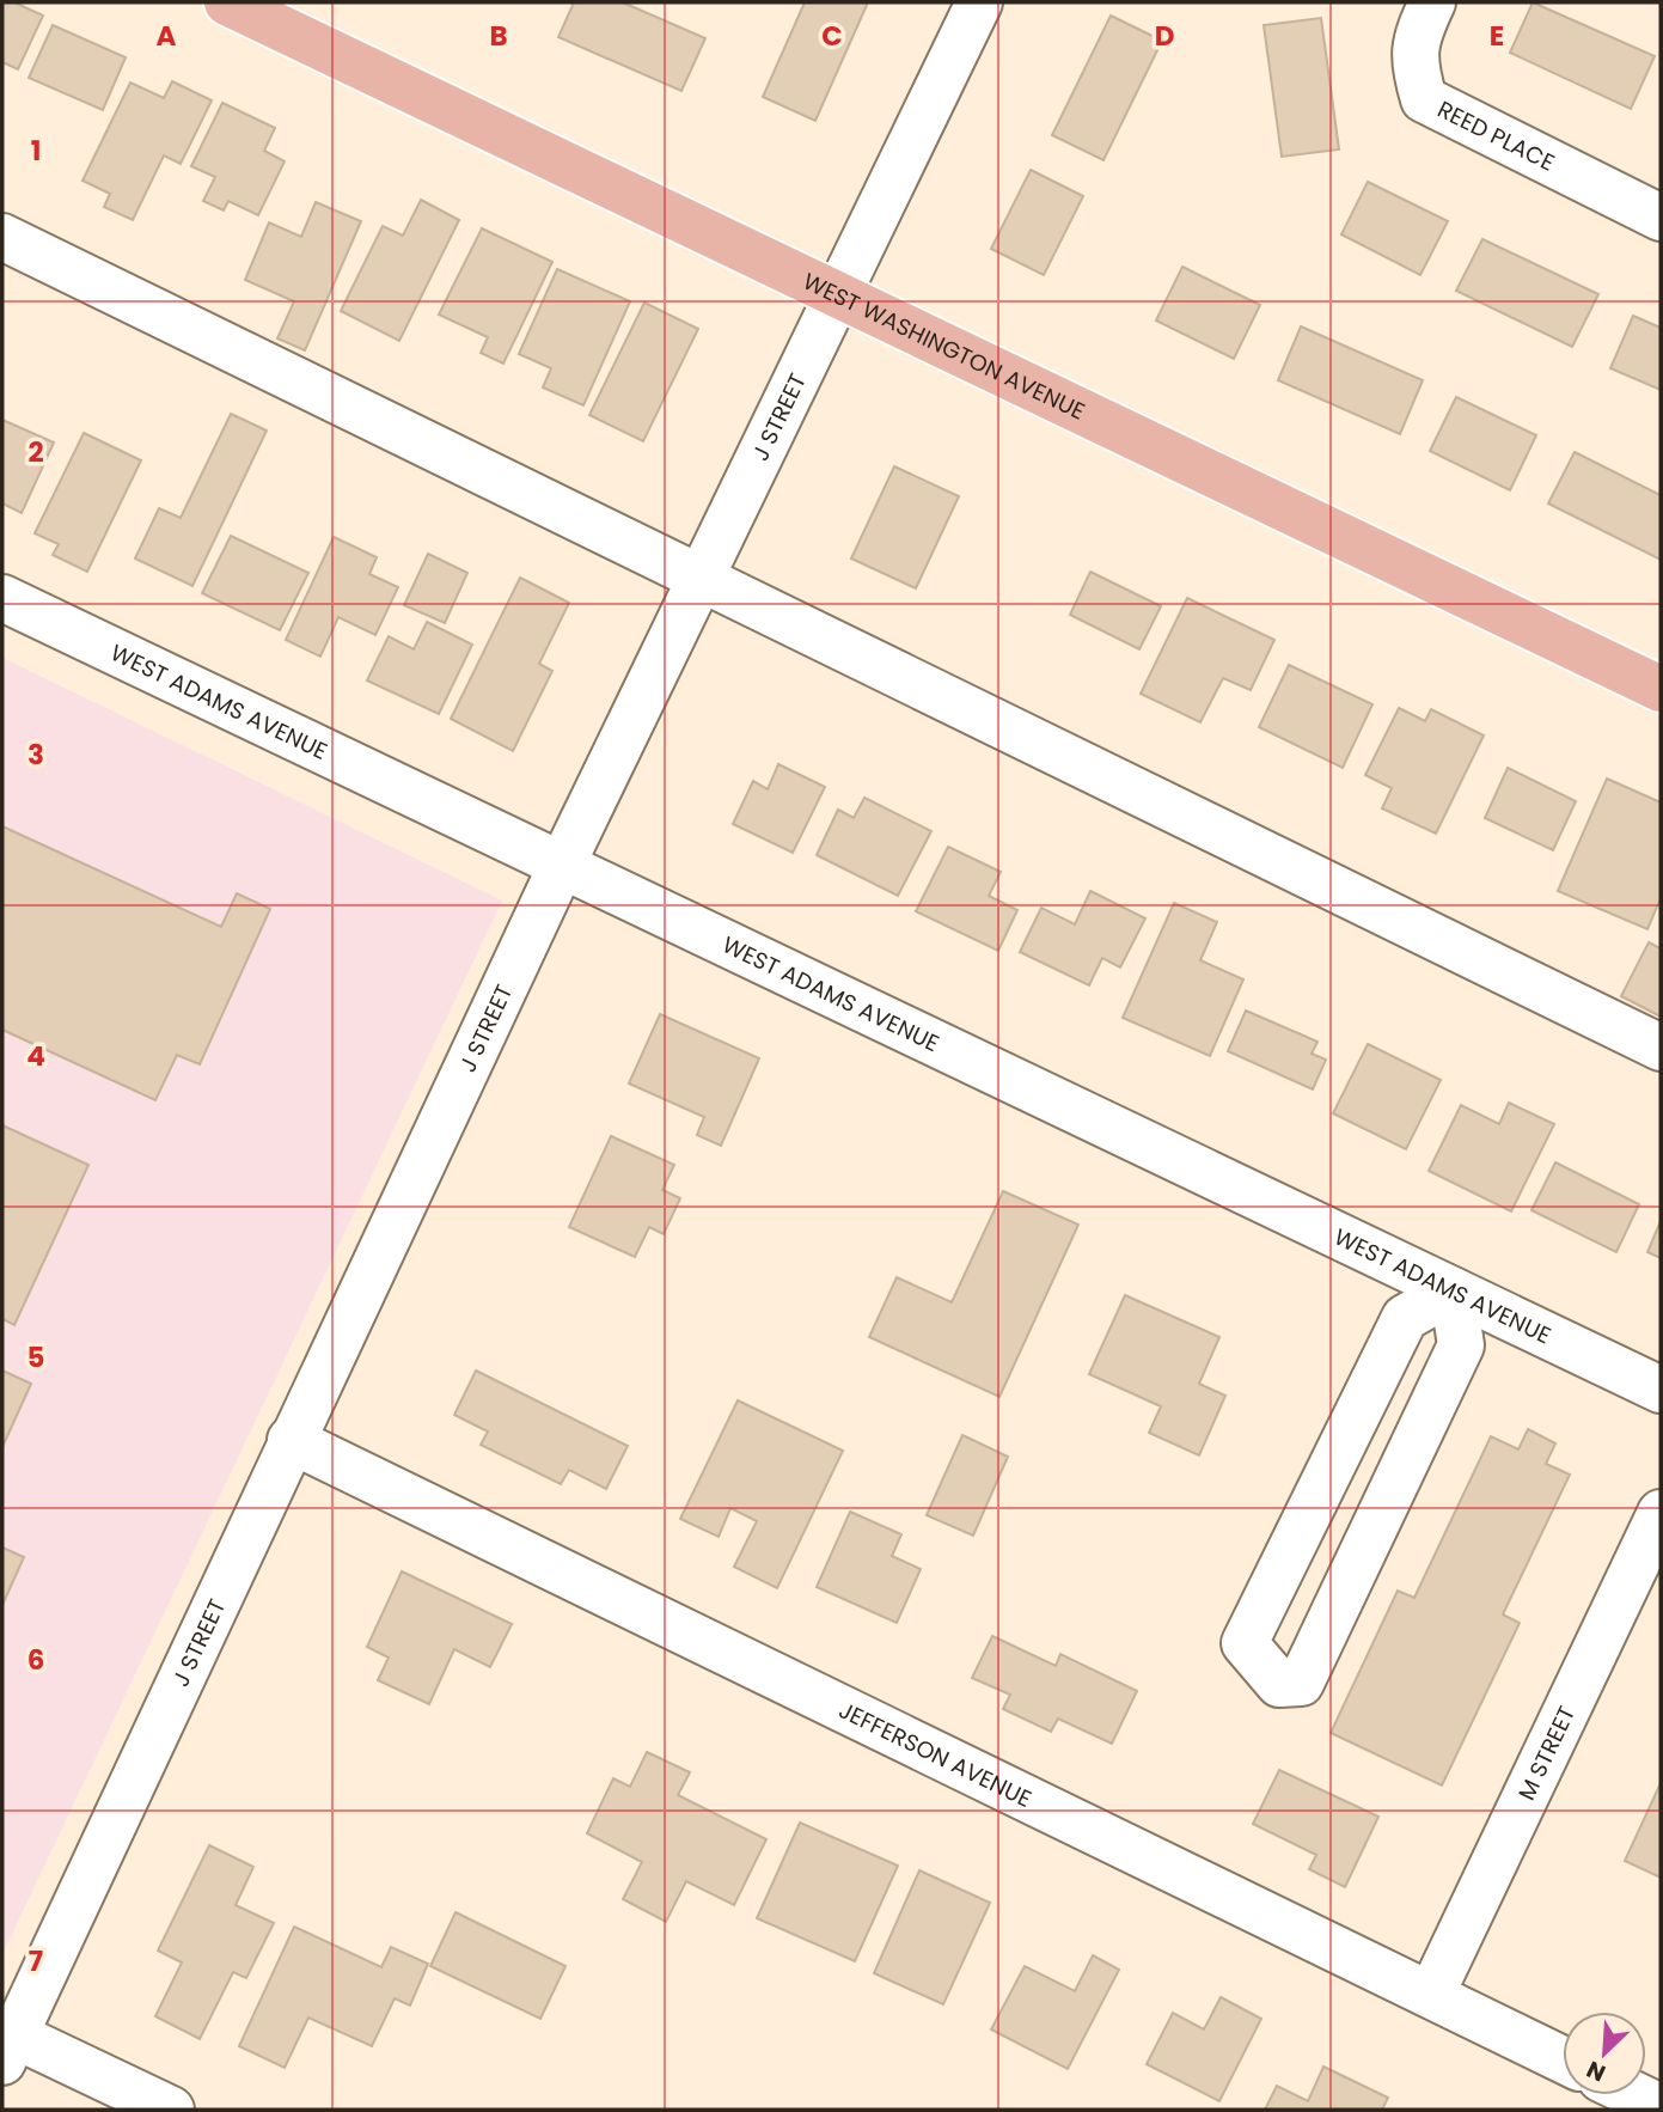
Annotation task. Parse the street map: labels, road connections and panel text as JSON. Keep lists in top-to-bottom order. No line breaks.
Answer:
{"streets":{"main road":["WEST WASHINGTON AVENUE"],"street":["REED PLACE","J STREET","WEST ADAMS AVENUE","JEFFERSON AVENUE","M STREET"]},"crossings":[["WEST WASHINGTON AVENUE","J STREET"],["J STREET","WEST ADAMS AVENUE"],["J STREET","JEFFERSON AVENUE"],["JEFFERSON AVENUE","M STREET"]],"north":"bottom left","grid":{"columns":["A","B","C","D","E"],"rows":["1","2","3","4","5","6","7"]}}
